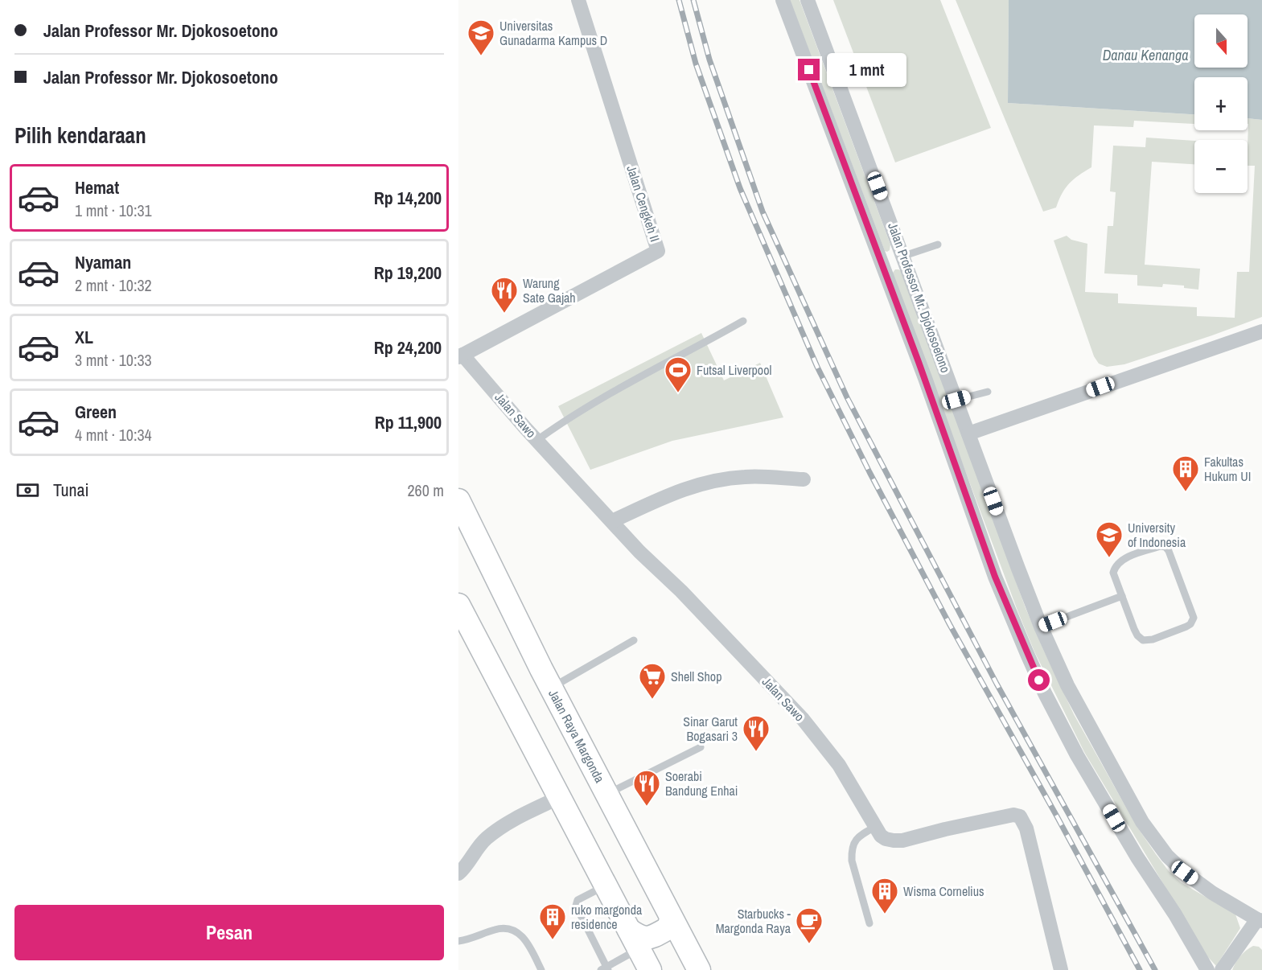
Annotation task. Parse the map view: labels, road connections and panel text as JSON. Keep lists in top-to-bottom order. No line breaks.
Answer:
{"streets":{"main road":["Jalan Raya Margonda"],"street":["Jalan Cengkeh II","Jalan Professor Mr. Djokosoetono","Jalan Sawo"]},"crossings":[["Jalan Cengkeh II","Jalan Sawo"]],"water":["Danau Kenanga"],"places":{"school or university":["Universitas Gunadarma Kampus D","University of Indonesia"],"restaurant":["Warung Sate Gajah","Sinar Garut Bogasari 3","Soerabi Bandung Enhai"],"sports":["Futsal Liverpool"],"building":["Fakultas Hukum UI","Wisma Cornelius","ruko margonda residence"],"supermarket":["Shell Shop"],"cafe":["Starbucks - Margonda Raya"]},"north":"bottom","page":{"banner":["Jalan Professor Mr. Djokosoetono","Jalan Professor Mr. Djokosoetono"],"map_buttons":["+","−"],"bubble":"1 mnt","heading":"Pilih kendaraan","list":[{"name":"Hemat","note":"1 mnt · 10:31","value":"Rp 14,200"},{"name":"Nyaman","note":"2 mnt · 10:32","value":"Rp 19,200"},{"name":"XL","note":"3 mnt · 10:33","value":"Rp 24,200"},{"name":"Green","note":"4 mnt · 10:34","value":"Rp 11,900"}],"pay":["Tunai","260 m"],"buttons":"Pesan"}}
